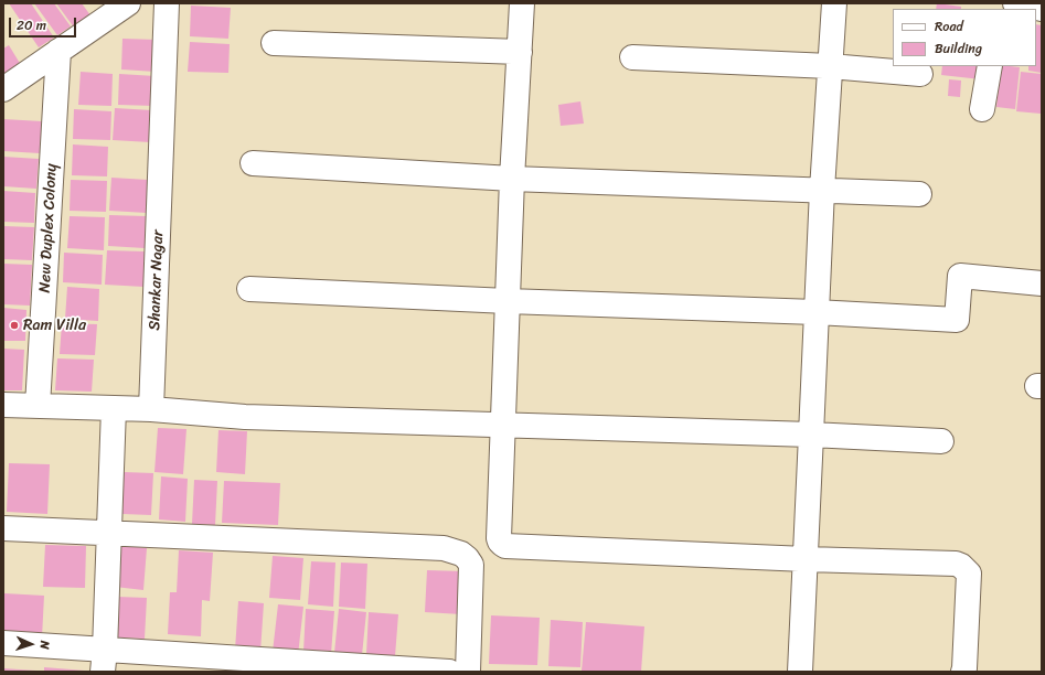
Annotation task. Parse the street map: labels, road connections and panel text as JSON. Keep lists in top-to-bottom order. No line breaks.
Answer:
{"streets":{"street":["New Duplex Colony","Shankar Nagar"]},"places":["Ram Villa"],"legend":["Road","Building"],"scale_bar":"20 m","north":"right"}
